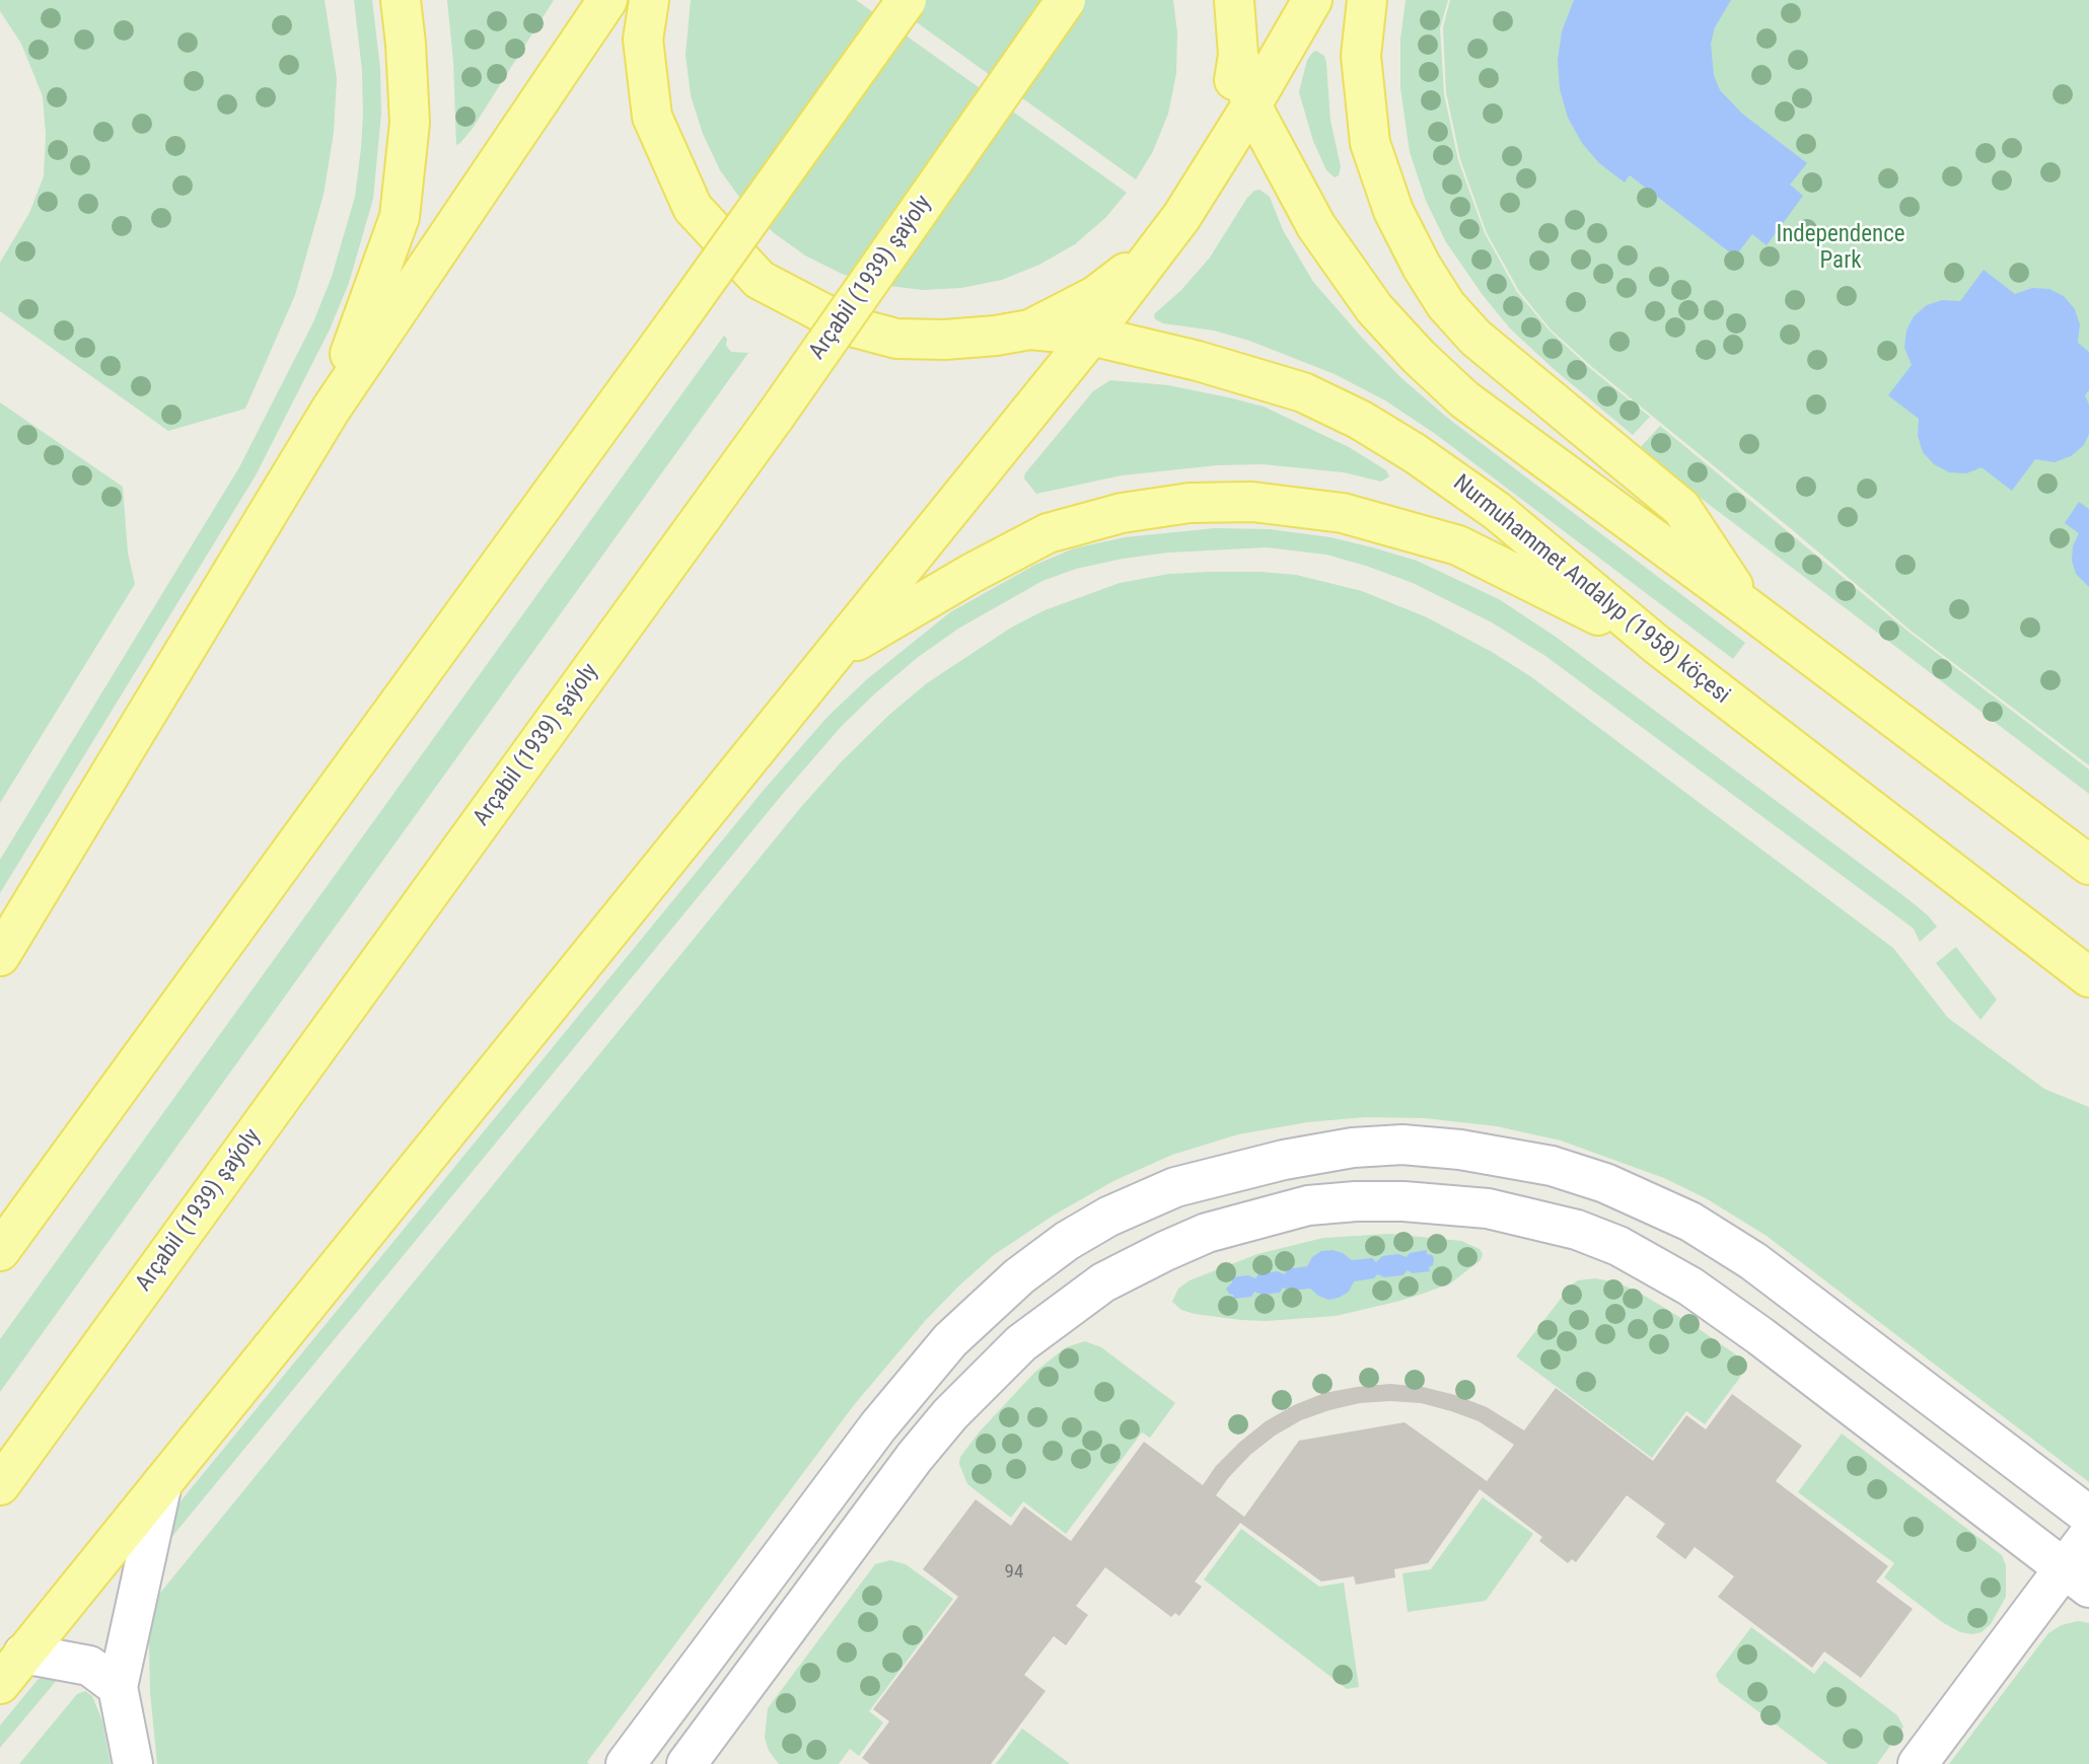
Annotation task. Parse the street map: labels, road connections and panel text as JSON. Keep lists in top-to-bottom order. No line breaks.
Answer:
{"streets":{"main road":["Arçabil (1939) şaýoly","Nurmuhammet Andalyp (1958) köçesi"]},"parks":["Independence Park"],"house_numbers":["94"]}
